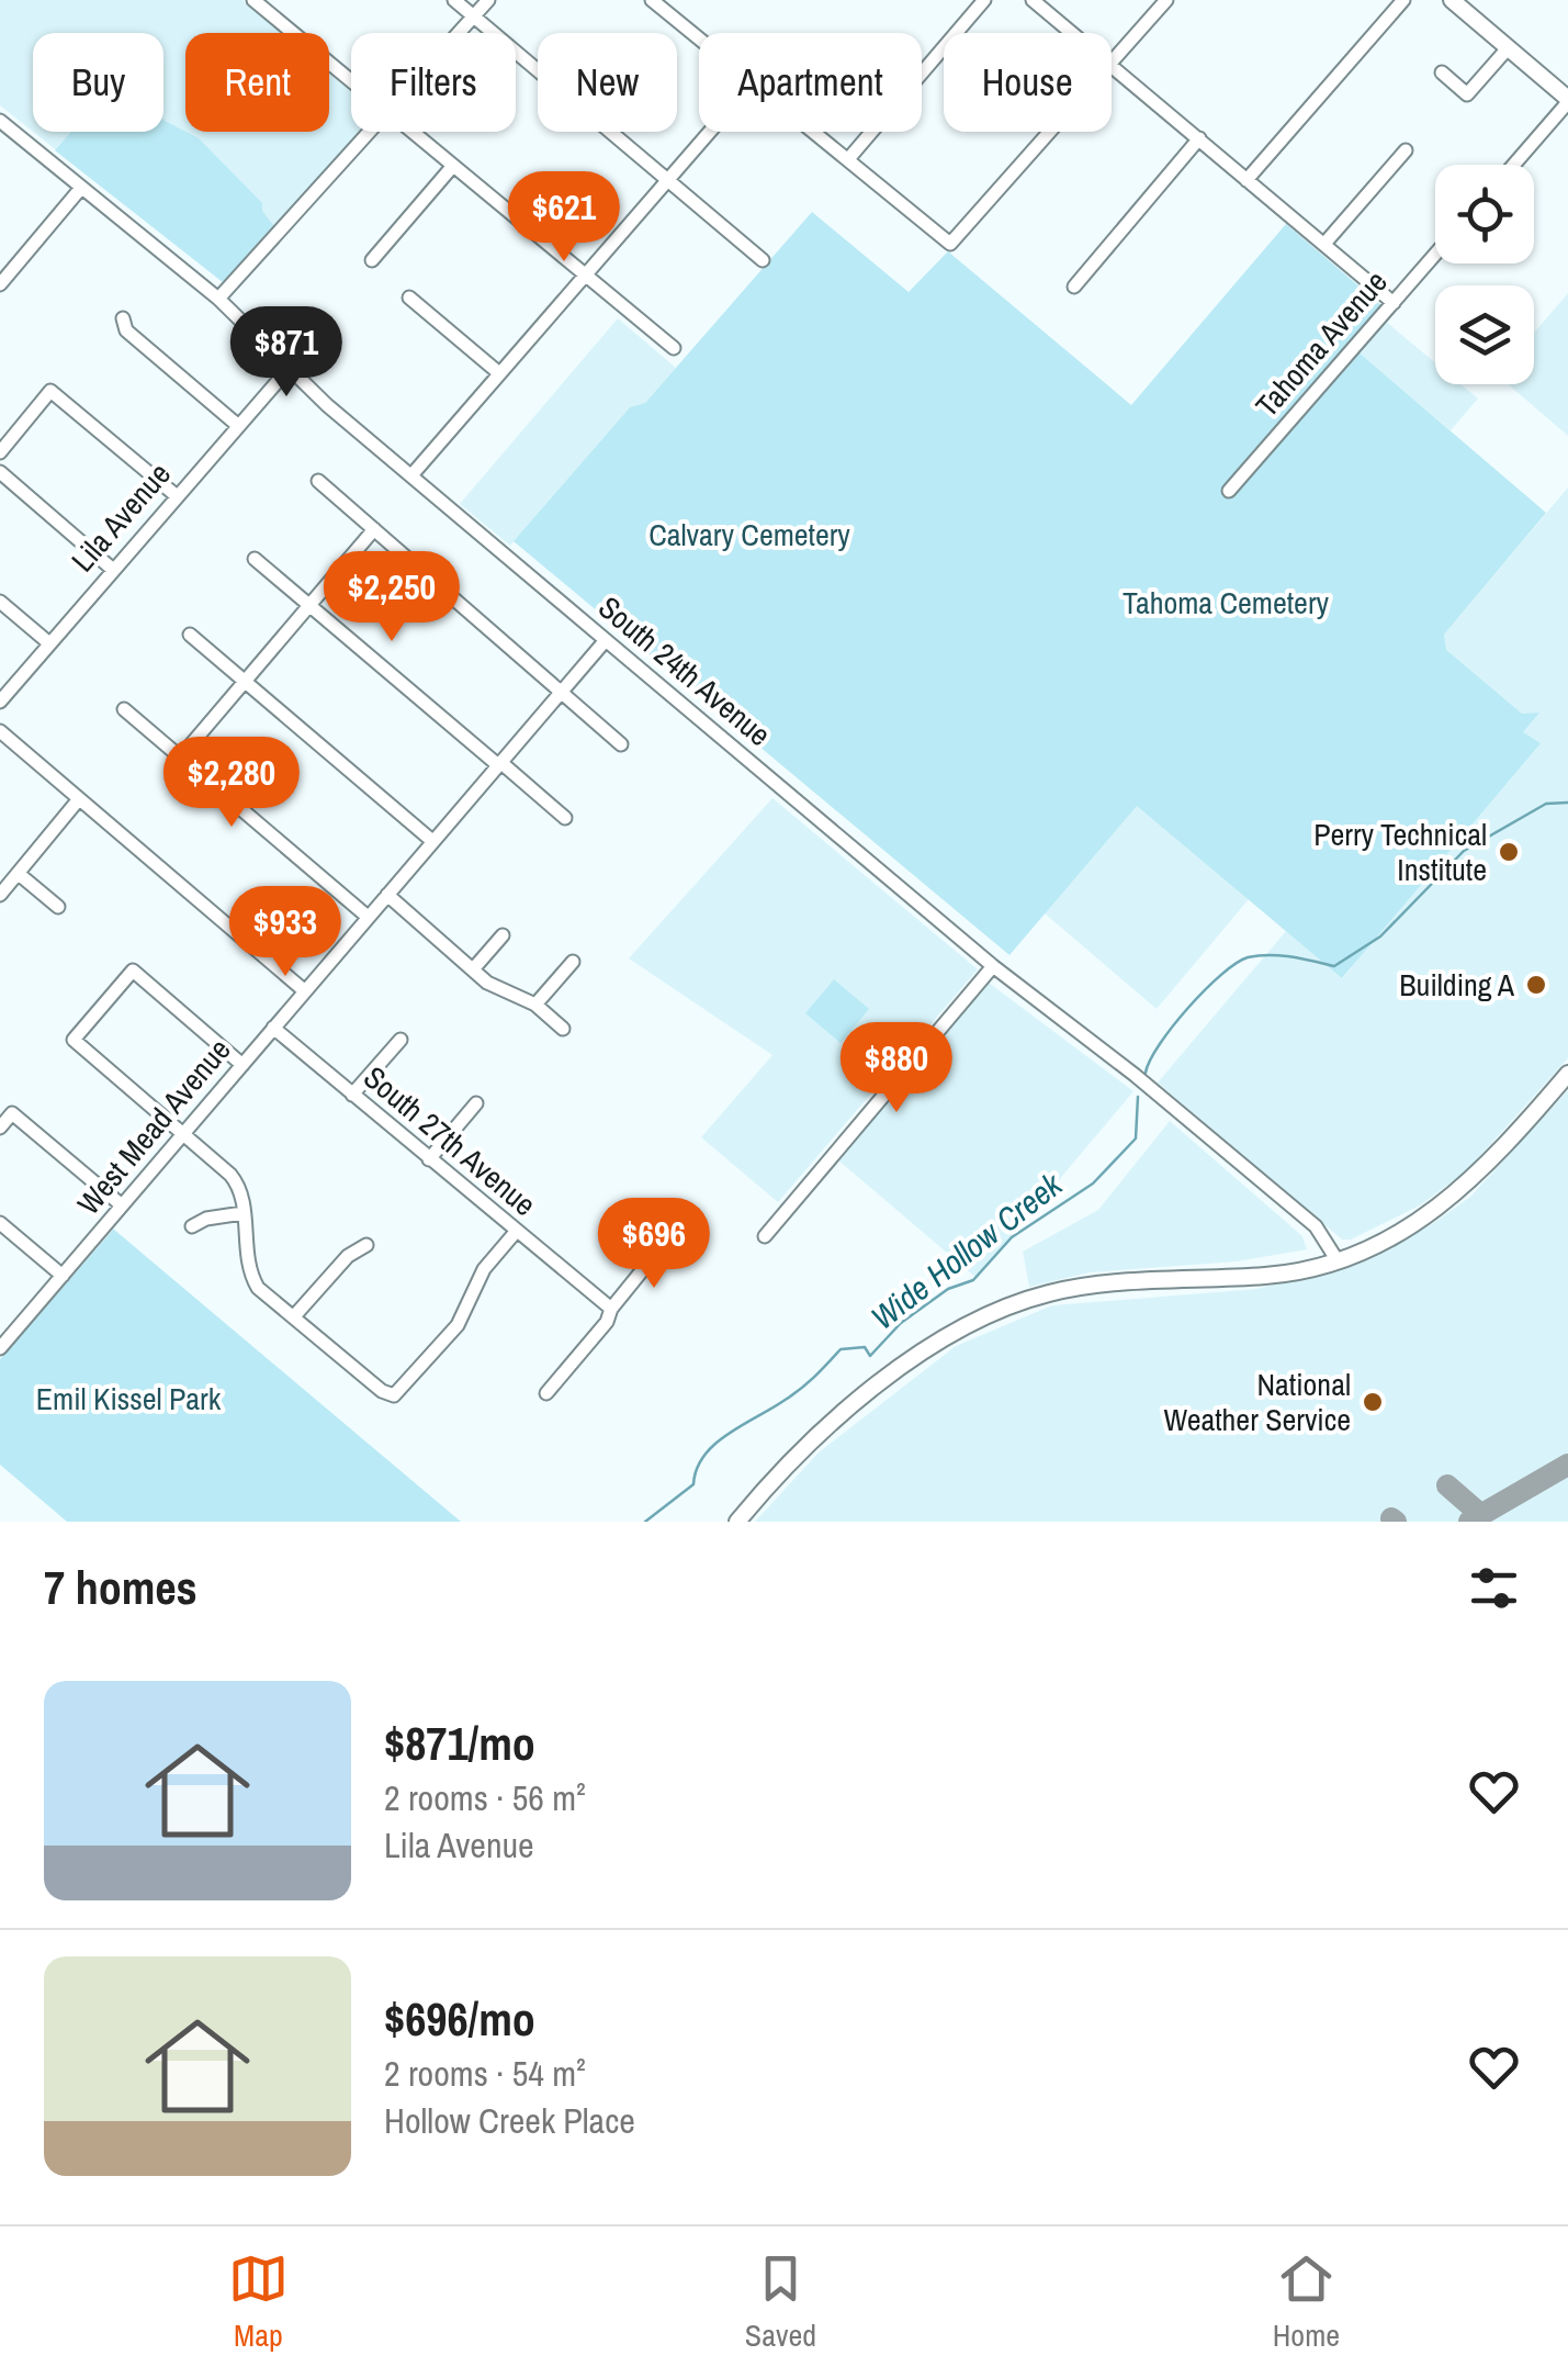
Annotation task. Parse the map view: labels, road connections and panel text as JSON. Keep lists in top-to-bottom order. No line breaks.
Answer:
{"streets":{"street":["Tahoma Avenue","Lila Avenue","South 24th Avenue","West Mead Avenue","South 27th Avenue"]},"crossings":[["Lila Avenue","South 24th Avenue"],["South 24th Avenue","West Mead Avenue"],["West Mead Avenue","South 27th Avenue"]],"water":["Wide Hollow Creek"],"parks":["Calvary Cemetery","Tahoma Cemetery","Emil Kissel Park"],"places":["Perry Technical Institute","Building A","National Weather Service"],"page":{"chip":["Buy","Rent","Filters","New","Apartment","House"],"price":["$621","$871","$2,250","$2,280","$933","$880","$696"],"heading":"7 homes","list":[{"name":"$871/mo","note":"2 rooms · 56 m² · Lila Avenue"},{"name":"$696/mo","note":"2 rooms · 54 m² · Hollow Creek Place"}],"tabs":["Map","Saved","Home"]}}
